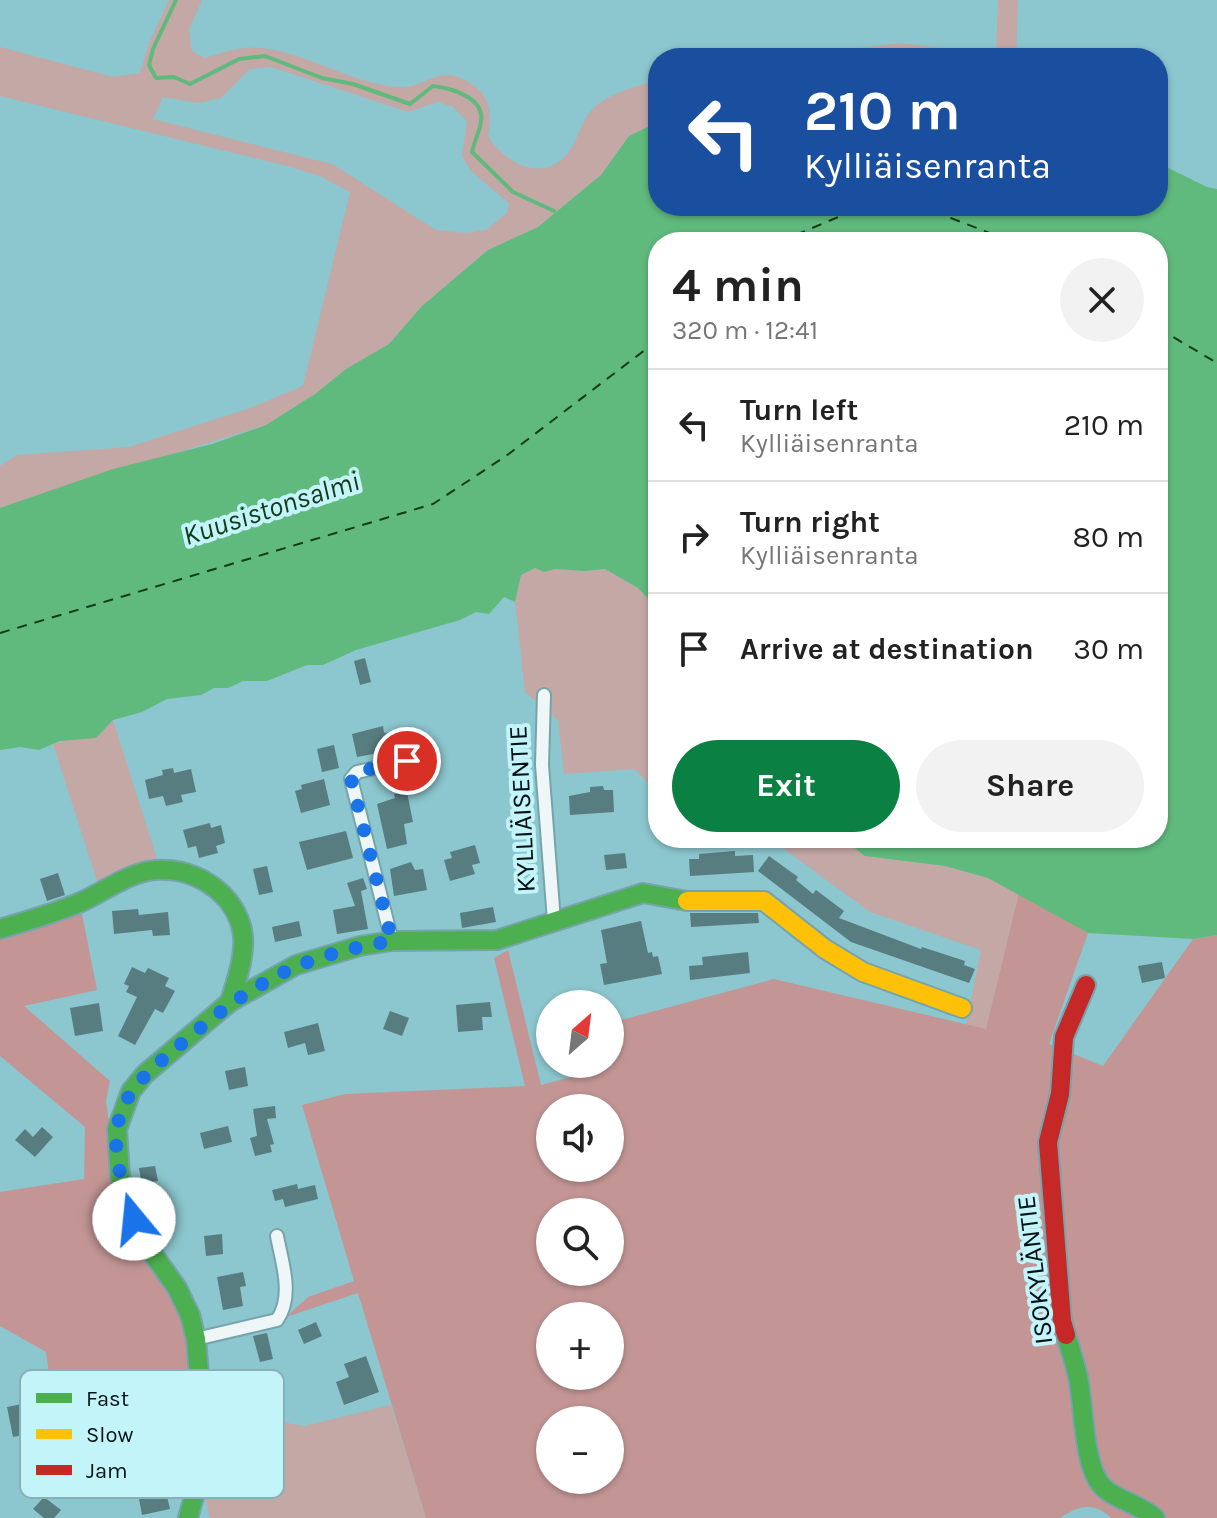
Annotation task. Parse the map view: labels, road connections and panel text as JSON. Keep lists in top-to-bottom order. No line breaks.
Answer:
{"streets":{"street":["KYLLIÄISENTIE","ISOKYLÄNTIE"]},"water":["Kuusistonsalmi"],"legend":["Fast","Slow","Jam"],"north":"top right","page":{"turn":["210 m","Kylliäisenranta"],"heading":["4 min","320 m · 12:41"],"list":[{"name":"Turn left","note":"Kylliäisenranta","value":"210 m"},{"name":"Turn right","note":"Kylliäisenranta","value":"80 m"},{"name":"Arrive at destination","value":"30 m"}],"buttons":["Exit","Share"],"map_buttons":["+","−"]}}
